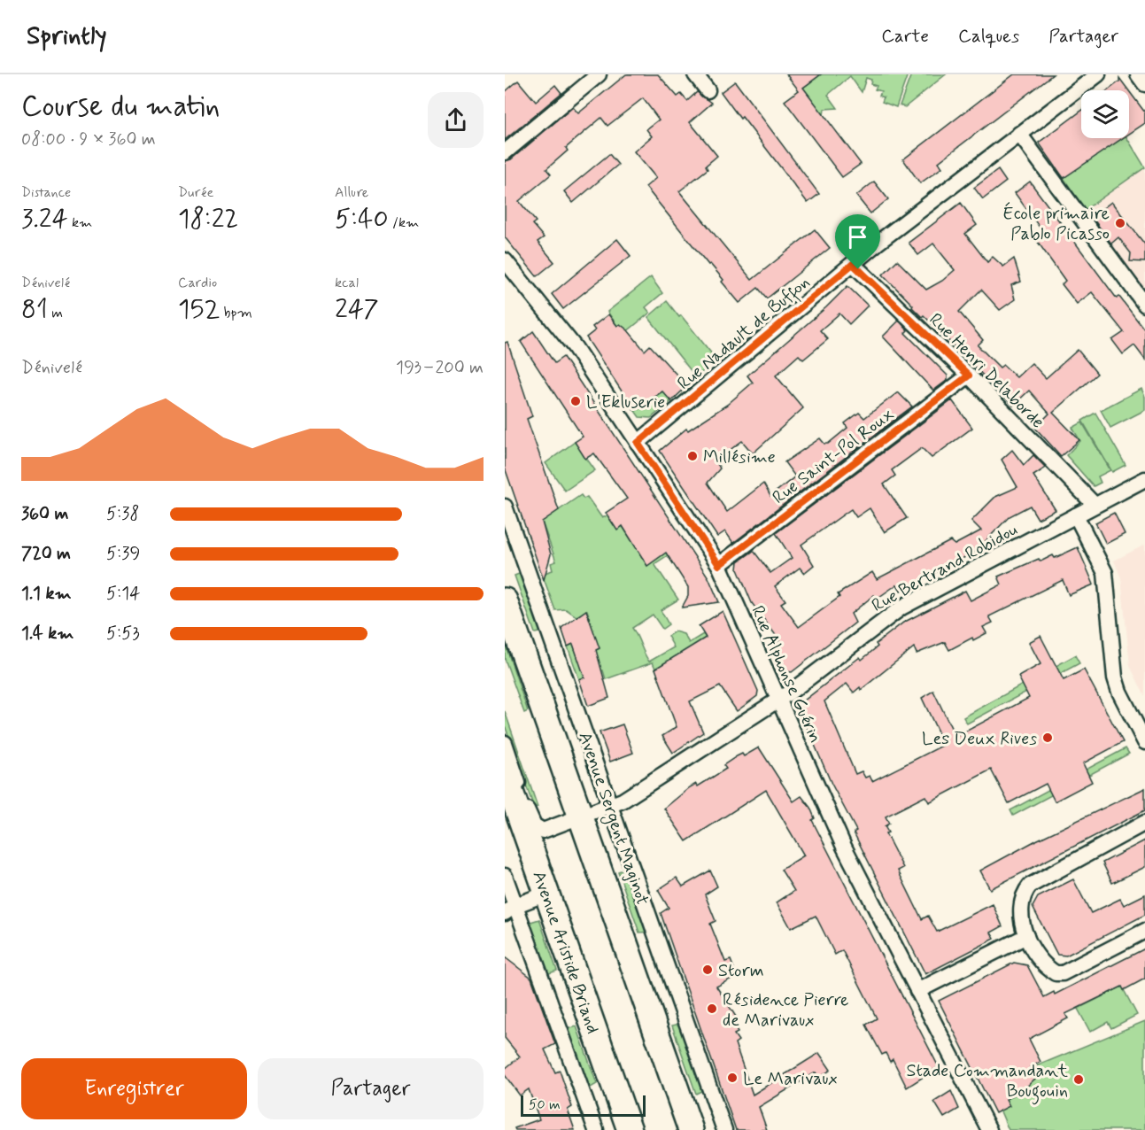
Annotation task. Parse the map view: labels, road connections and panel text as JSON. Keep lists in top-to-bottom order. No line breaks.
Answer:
{"streets":{"main road":["Avenue Sergent Maginot","Avenue Aristide Briand"],"street":["Rue Nadault de Buffon","Rue Henri Delaborde","Rue Saint-Pol Roux","Rue Bertrand Robidou","Rue Alphonse Guérin"]},"crossings":[["Rue Nadault de Buffon","Rue Henri Delaborde"],["Rue Nadault de Buffon","Rue Alphonse Guérin"],["Rue Henri Delaborde","Rue Saint-Pol Roux"],["Rue Henri Delaborde","Rue Bertrand Robidou"],["Rue Saint-Pol Roux","Rue Alphonse Guérin"],["Rue Bertrand Robidou","Rue Alphonse Guérin"],["Rue Bertrand Robidou","Avenue Sergent Maginot"]],"places":["École primaire Pablo Picasso","L'Ekluserie","Millésime","Les Deux Rives","Storm","Résidence Pierre de Marivaux","Le Marivaux","Stade Commandant Bougouin"],"scale_bar":"50 m","page":{"header":"Sprintly","nav":["Carte","Calques","Partager"],"heading":["Course du matin","08:00 · 9 × 360 m"],"stats":[["Distance","3.24 km"],["Durée","18:22"],["Allure","5:40 /km"],["Dénivelé","81 m"],["Cardio","152 bpm"],["kcal","247"]],"chart":["Dénivelé","193–200 m"],"list":[{"name":"360 m","note":"5:38"},{"name":"720 m","note":"5:39"},{"name":"1.1 km","note":"5:14"},{"name":"1.4 km","note":"5:53"}],"buttons":["Enregistrer","Partager"],"scale":"50 m"}}
